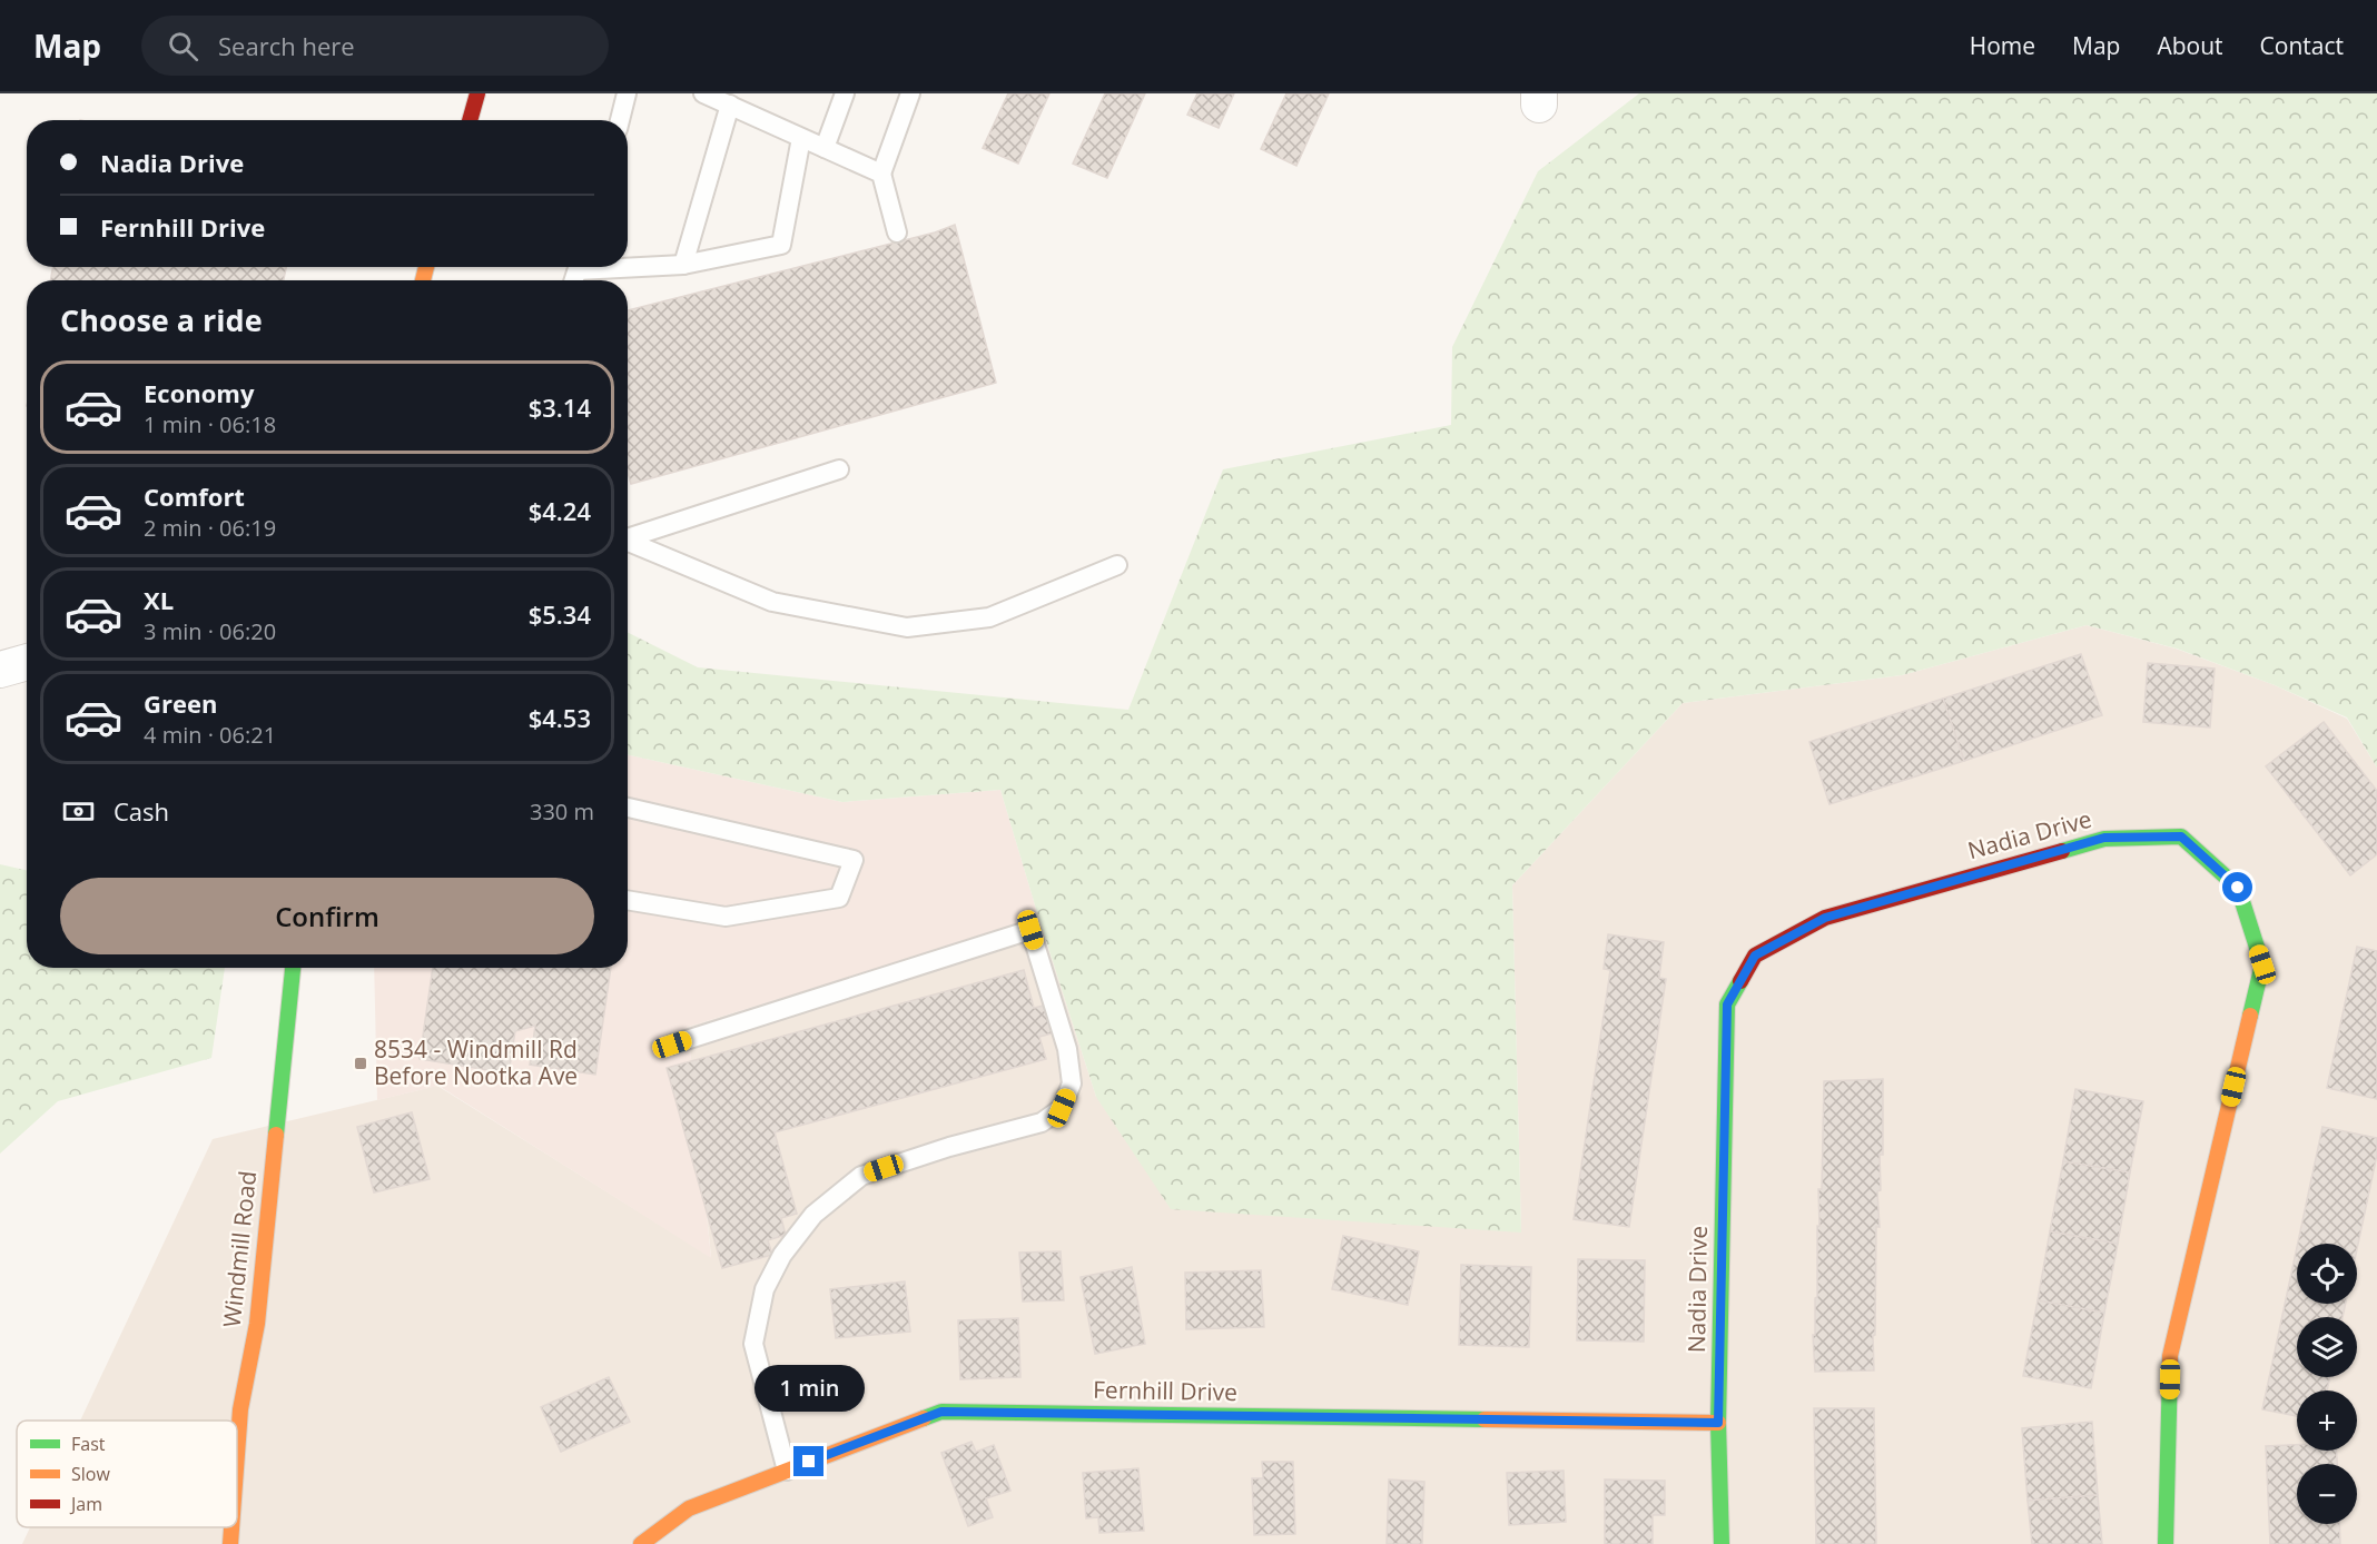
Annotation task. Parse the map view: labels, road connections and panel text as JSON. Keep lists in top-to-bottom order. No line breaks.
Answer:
{"streets":{"street":["Nadia Drive","Windmill Road","Fernhill Drive"]},"crossings":[["Nadia Drive","Fernhill Drive"]],"places":{"transit":["8534 - Windmill Rd Before Nootka Ave"]},"legend":["Fast","Slow","Jam"],"page":{"header":"Map","search":"Search here","nav":["Home","Map","About","Contact"],"banner":["Nadia Drive","Fernhill Drive"],"heading":"Choose a ride","list":[{"name":"Economy","note":"1 min · 06:18","value":"$3.14"},{"name":"Comfort","note":"2 min · 06:19","value":"$4.24"},{"name":"XL","note":"3 min · 06:20","value":"$5.34"},{"name":"Green","note":"4 min · 06:21","value":"$4.53"}],"pay":["Cash","330 m"],"buttons":"Confirm","map_buttons":["+","−"],"bubble":"1 min"}}
